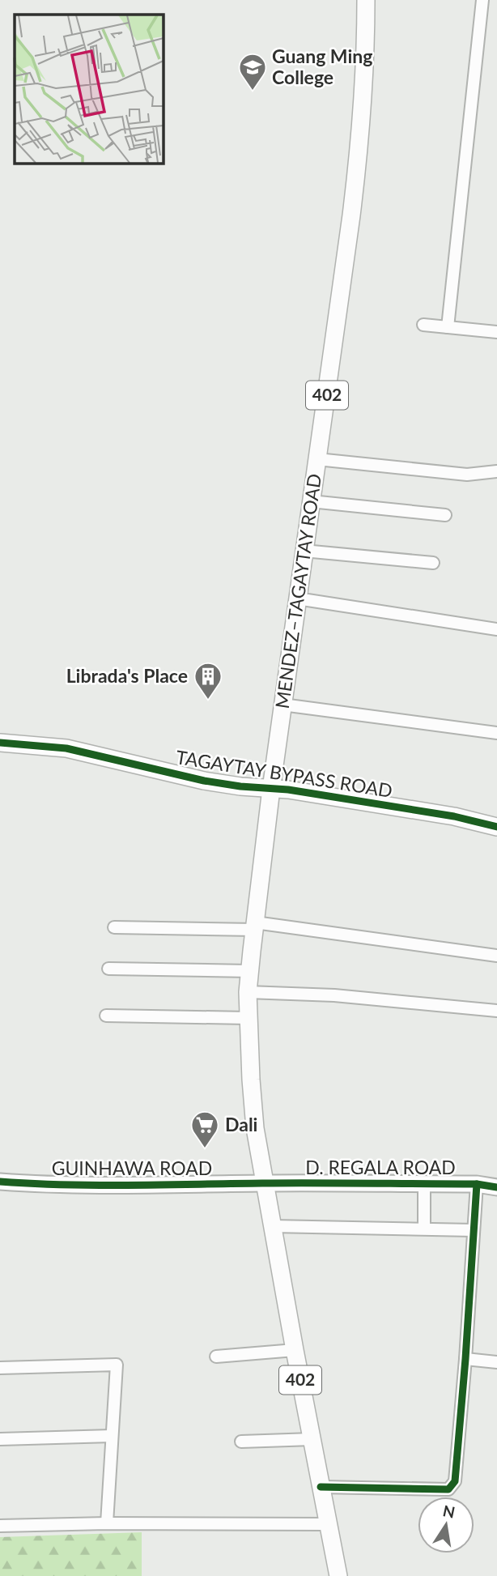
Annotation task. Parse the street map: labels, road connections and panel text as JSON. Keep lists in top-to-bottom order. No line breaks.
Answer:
{"streets":{"main road":["402","MENDEZ–TAGAYTAY ROAD","TAGAYTAY BYPASS ROAD"],"street":["D. REGALA ROAD","GUINHAWA ROAD"]},"crossings":[["402","MENDEZ–TAGAYTAY ROAD"],["402","D. REGALA ROAD"],["402","GUINHAWA ROAD"],["MENDEZ–TAGAYTAY ROAD","TAGAYTAY BYPASS ROAD"],["MENDEZ–TAGAYTAY ROAD","D. REGALA ROAD"],["MENDEZ–TAGAYTAY ROAD","GUINHAWA ROAD"],["D. REGALA ROAD","GUINHAWA ROAD"]],"places":{"school or university":["Guang Ming College"],"building":["Librada's Place"],"supermarket":["Dali"]},"north":"top"}
